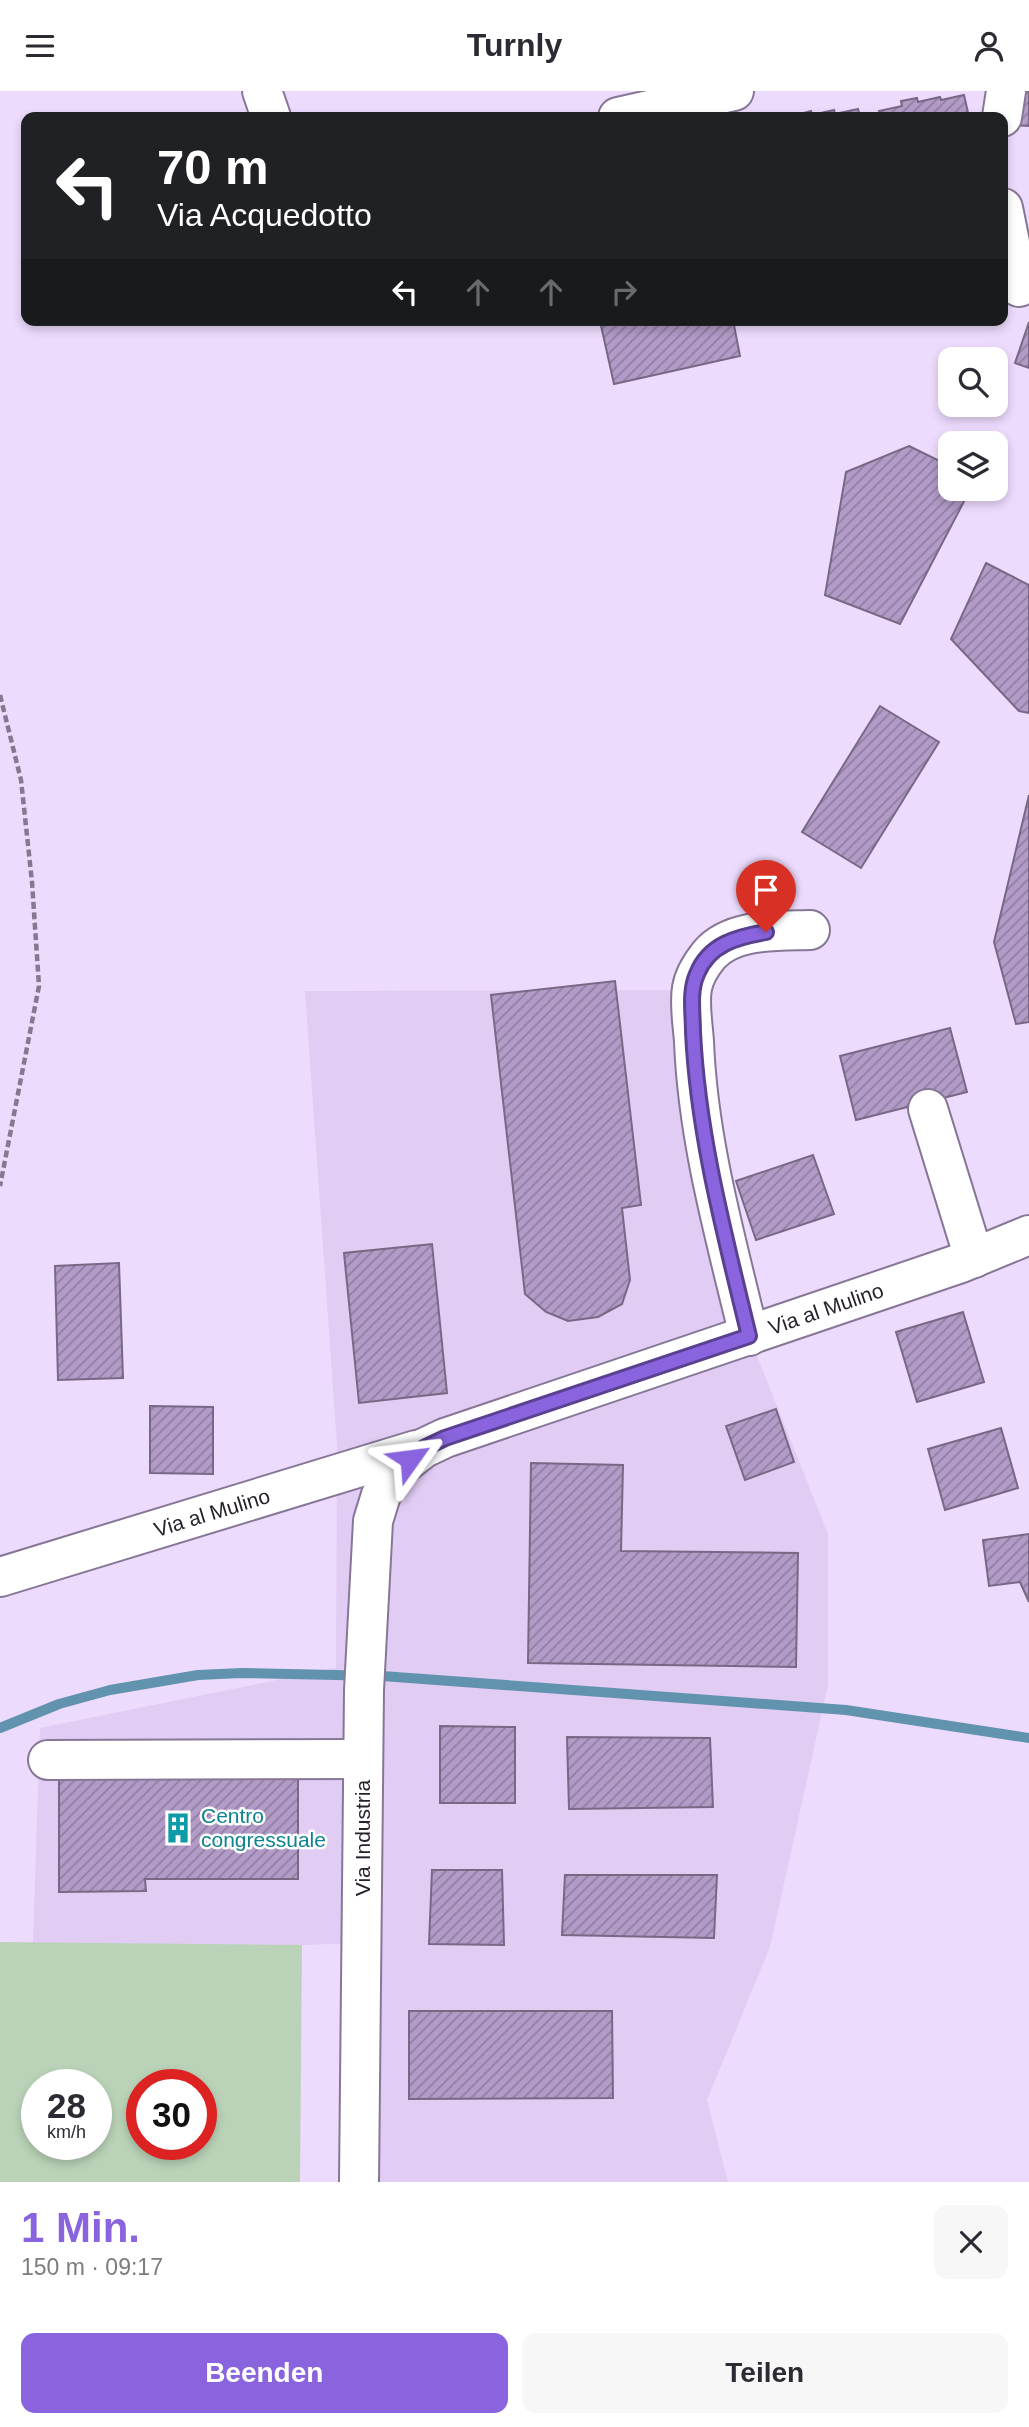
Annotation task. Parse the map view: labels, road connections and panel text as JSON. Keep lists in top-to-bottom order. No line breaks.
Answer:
{"streets":{"street":["Via al Mulino","Via Industria"]},"crossings":[["Via al Mulino","Via Industria"]],"places":{"building":["Centro congressuale"]},"page":{"header":"Turnly","turn":["70 m","Via Acquedotto"],"speed":"28 km/h","limit":"30","heading":["1 Min.","150 m · 09:17"],"buttons":["Beenden","Teilen"]}}
